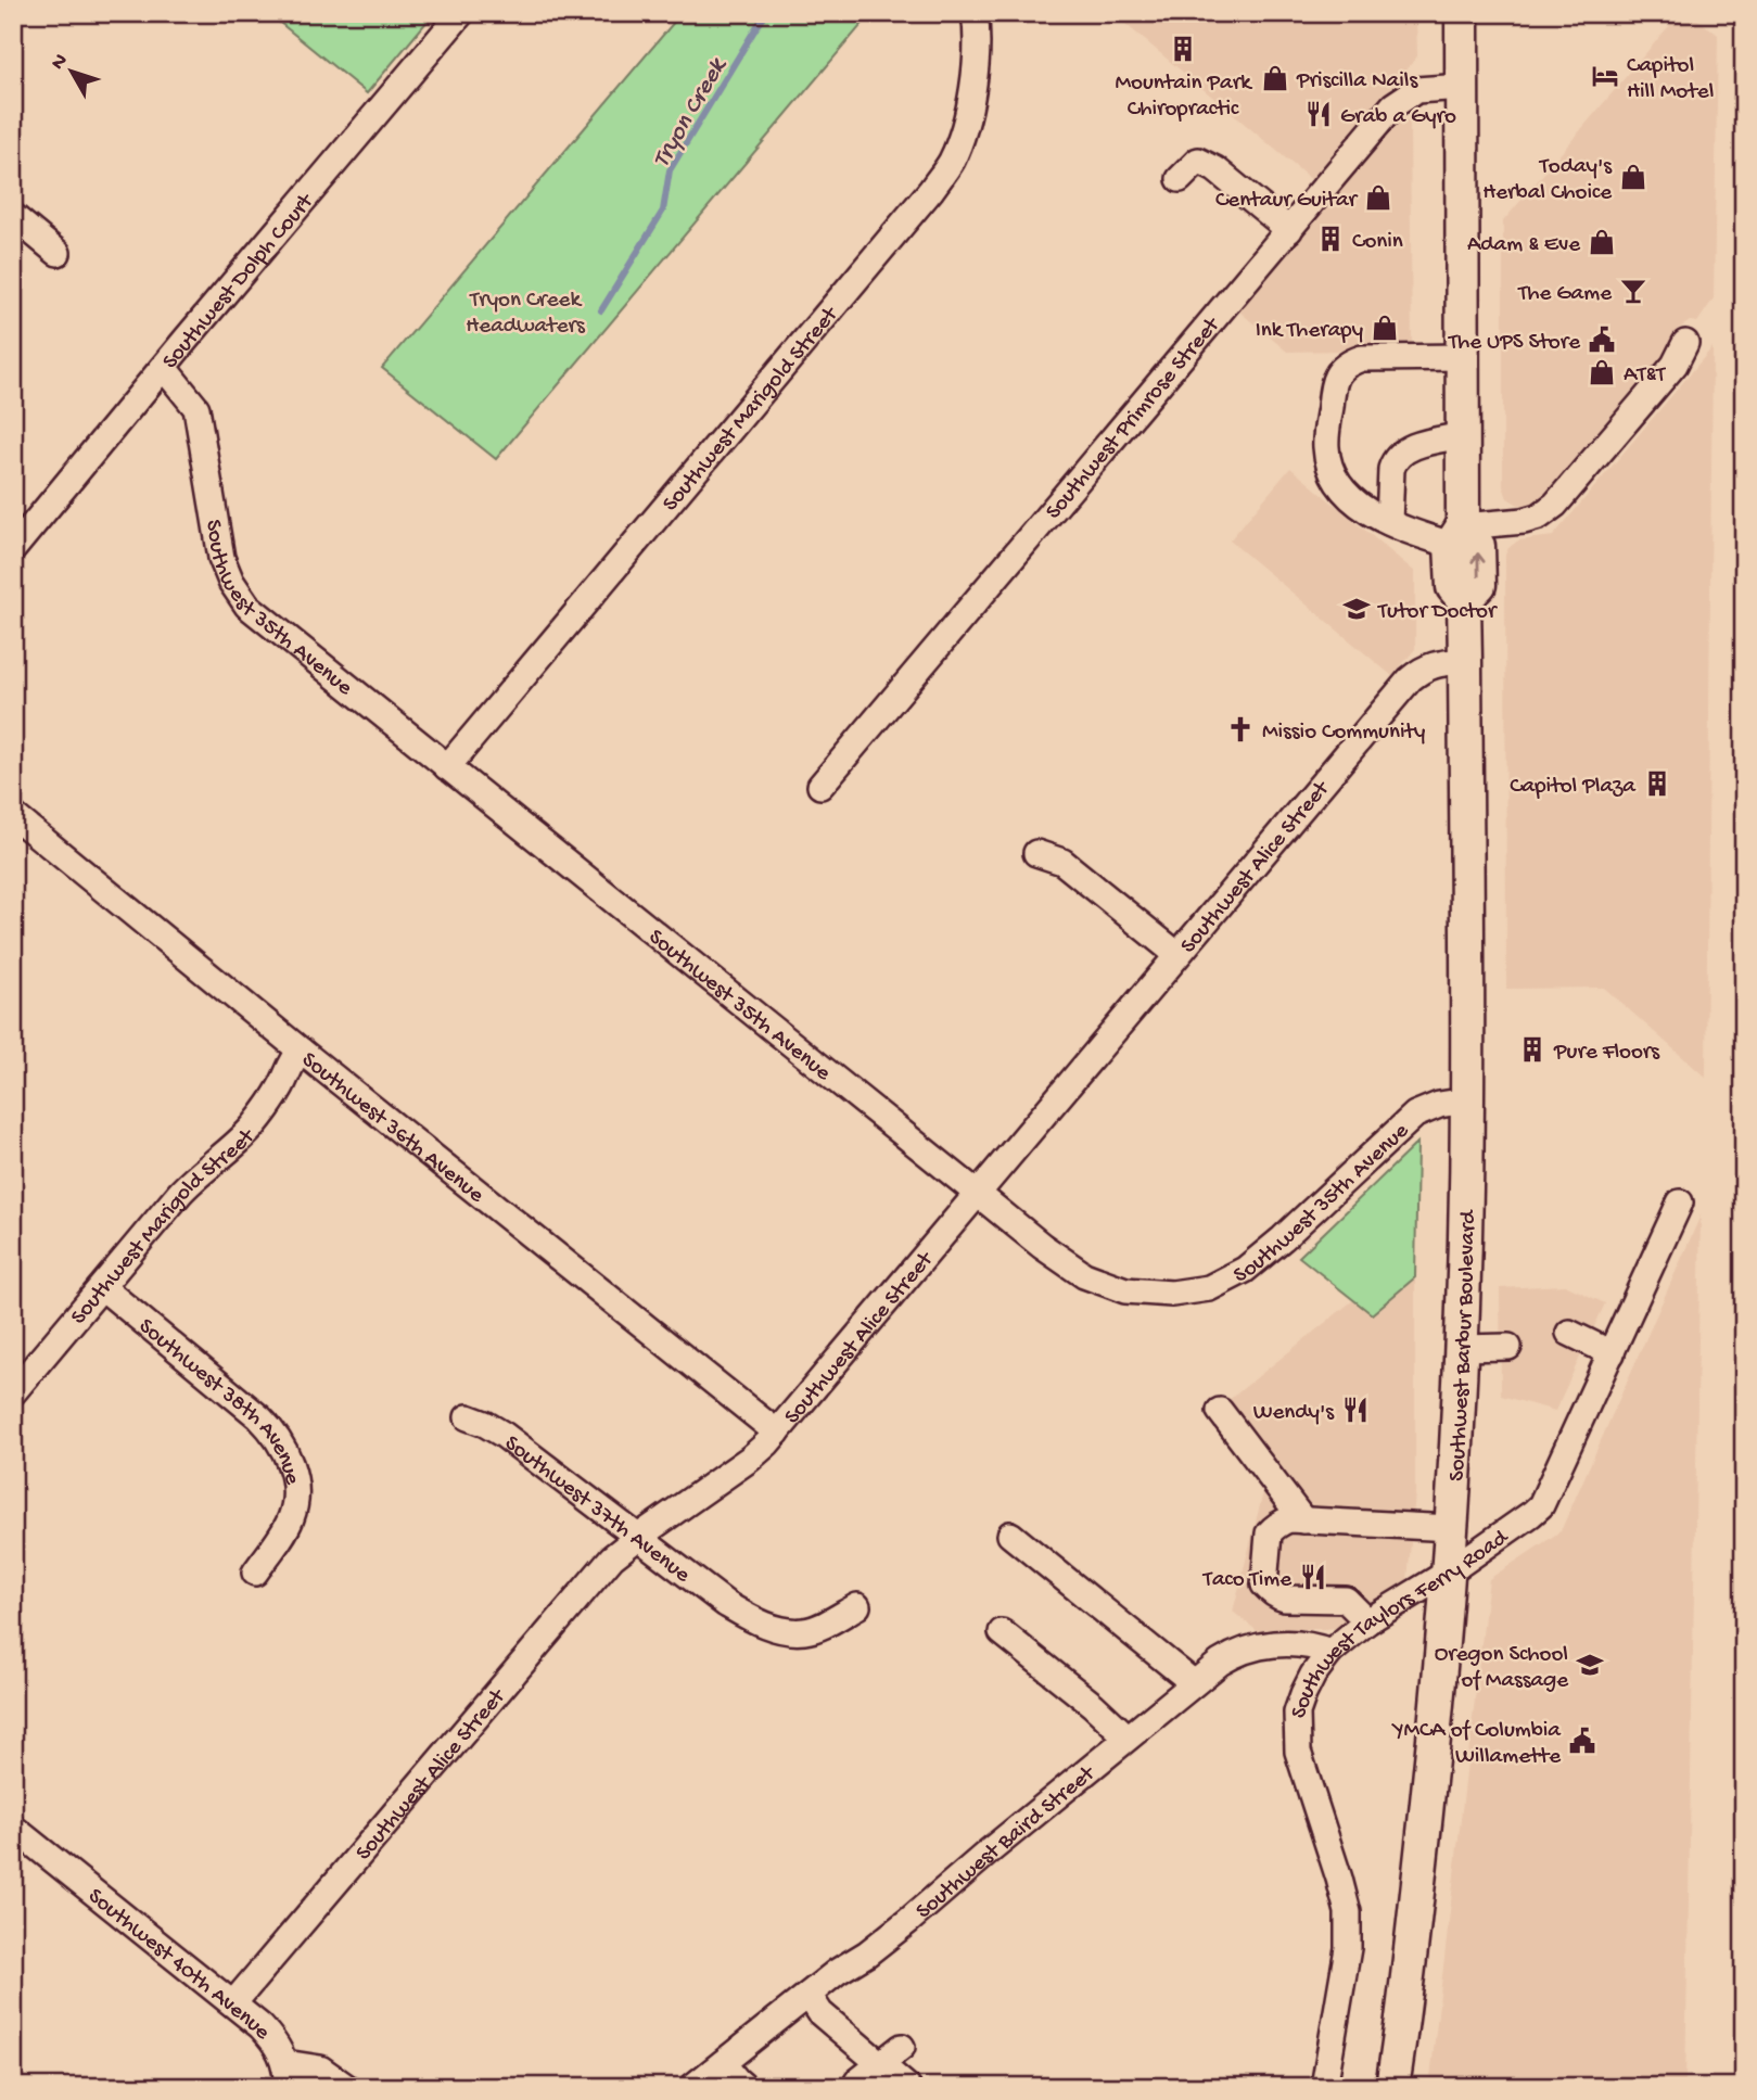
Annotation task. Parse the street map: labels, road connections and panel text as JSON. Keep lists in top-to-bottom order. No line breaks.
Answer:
{"streets":{"main road":["Southwest Barbur Boulevard"],"street":["Southwest Dolph Court","Southwest Marigold Street","Southwest Primrose Street","Southwest 35th Avenue","Southwest Alice Street","Southwest 36th Avenue","Southwest 38th Avenue","Southwest 37th Avenue","Southwest Taylors Ferry Road","Southwest Baird Street","Southwest 40th Avenue"]},"crossings":[["Southwest Dolph Court","Southwest 35th Avenue"],["Southwest Marigold Street","Southwest 35th Avenue"],["Southwest Marigold Street","Southwest 36th Avenue"],["Southwest Marigold Street","Southwest 38th Avenue"],["Southwest Primrose Street","Southwest Barbur Boulevard"],["Southwest 35th Avenue","Southwest Alice Street"],["Southwest 35th Avenue","Southwest Barbur Boulevard"],["Southwest Alice Street","Southwest 36th Avenue"],["Southwest Alice Street","Southwest Barbur Boulevard"],["Southwest Alice Street","Southwest 37th Avenue"],["Southwest Alice Street","Southwest 40th Avenue"],["Southwest Barbur Boulevard","Southwest Taylors Ferry Road"],["Southwest Taylors Ferry Road","Southwest Baird Street"]],"water":["Tryon Creek"],"parks":["Tryon Creek Headwaters"],"places":{"building":["Mountain Park Chiropractic","Conin","Capitol Plaza","Pure Floors"],"hotel":["Capitol Hill Motel"],"shop":["Priscilla Nails","Today's Herbal Choice","Centaur Guitar","Adam & Eve","Ink Therapy","AT&T"],"restaurant":["Grab a Gyro","Wendy's","Taco Time"],"bar":["The Game"],"public building":["The UPS Store","YMCA of Columbia Willamette"],"school or university":["Tutor Doctor","Oregon School of Massage"],"church":["Missio Community"]},"north":"top left"}
